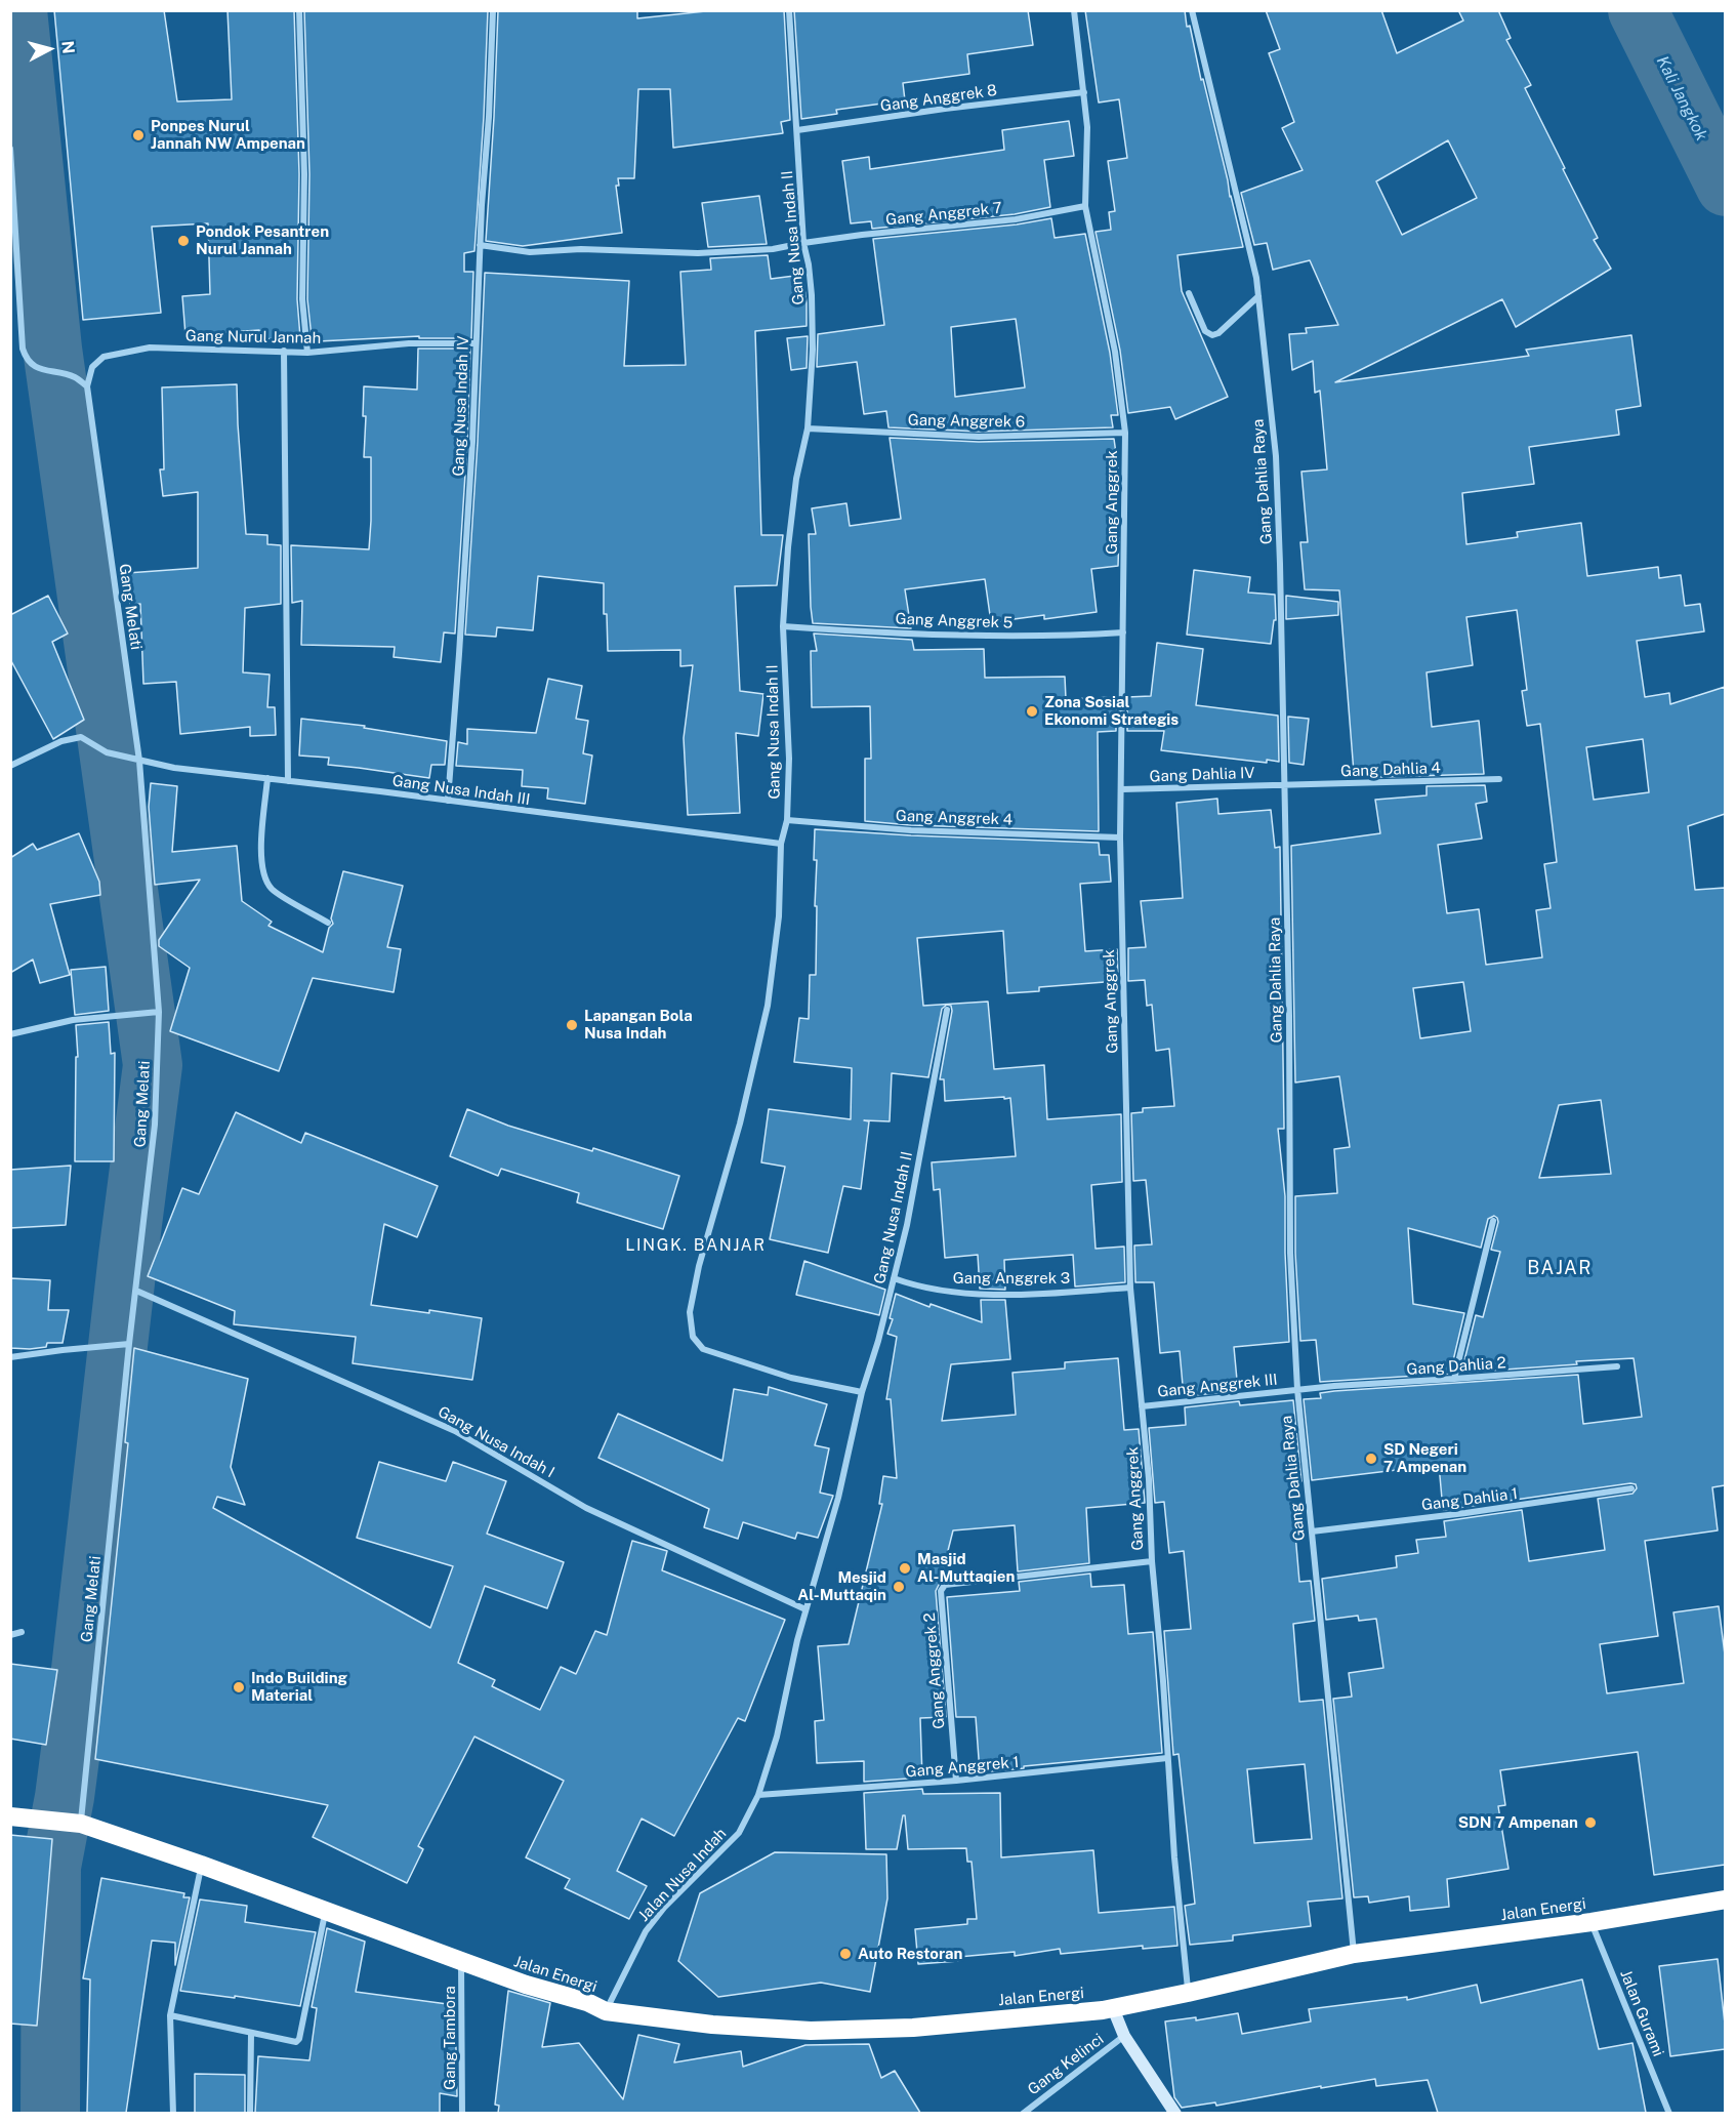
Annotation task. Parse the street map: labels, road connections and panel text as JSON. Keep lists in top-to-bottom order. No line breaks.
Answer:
{"streets":{"highway":["Jalan Energi"],"street":["Gang Anggrek 8","Gang Anggrek 7","Gang Nusa Indah II","Gang Nurul Jannah","Gang Nusa Indah IV","Gang Anggrek 6","Gang Dahlia Raya","Gang Anggrek","Gang Melati","Gang Anggrek 5","Gang Dahlia 4","Gang Dahlia IV","Gang Nusa Indah III","Gang Anggrek 4","Gang Anggrek 3","Gang Dahlia 2","Gang Anggrek III","Gang Nusa Indah I","Gang Dahlia 1","Gang Anggrek 2","Gang Anggrek 1","Jalan Nusa Indah","Jalan Gurami","Gang Tambora","Gang Kelinci"]},"crossings":[["Gang Anggrek 8","Gang Nusa Indah II"],["Gang Anggrek 8","Gang Anggrek"],["Gang Anggrek 7","Gang Nusa Indah II"],["Gang Anggrek 7","Gang Nusa Indah IV"],["Gang Anggrek 7","Gang Anggrek"],["Gang Nusa Indah II","Gang Anggrek 6"],["Gang Nusa Indah II","Gang Anggrek 5"],["Gang Nusa Indah II","Gang Nusa Indah III"],["Gang Nusa Indah II","Gang Anggrek 4"],["Gang Nusa Indah II","Gang Anggrek 3"],["Gang Nusa Indah II","Gang Nusa Indah I"],["Gang Nusa Indah II","Jalan Nusa Indah"],["Gang Nurul Jannah","Gang Nusa Indah IV"],["Gang Nurul Jannah","Gang Melati"],["Gang Nusa Indah IV","Gang Nusa Indah III"],["Gang Anggrek 6","Gang Anggrek"],["Gang Dahlia Raya","Gang Dahlia 4"],["Gang Dahlia Raya","Gang Dahlia IV"],["Gang Dahlia Raya","Gang Dahlia 2"],["Gang Dahlia Raya","Gang Anggrek III"],["Gang Dahlia Raya","Gang Dahlia 1"],["Gang Dahlia Raya","Jalan Energi"],["Gang Anggrek","Gang Anggrek 5"],["Gang Anggrek","Gang Dahlia IV"],["Gang Anggrek","Gang Anggrek 4"],["Gang Anggrek","Gang Anggrek 3"],["Gang Anggrek","Gang Anggrek III"],["Gang Anggrek","Gang Anggrek 2"],["Gang Anggrek","Gang Anggrek 1"],["Gang Anggrek","Jalan Energi"],["Gang Melati","Gang Nusa Indah III"],["Gang Melati","Gang Nusa Indah I"],["Gang Melati","Jalan Energi"],["Gang Dahlia 4","Gang Dahlia IV"],["Gang Dahlia 2","Gang Anggrek III"],["Gang Nusa Indah I","Jalan Nusa Indah"],["Gang Anggrek 2","Gang Anggrek 1"],["Gang Anggrek 1","Jalan Nusa Indah"],["Jalan Nusa Indah","Jalan Energi"],["Jalan Energi","Jalan Gurami"],["Jalan Energi","Gang Tambora"]],"districts":["LINGK. BANJAR","BAJAR"],"water":["Kali Jangkok"],"places":["Ponpes Nurul Jannah NW Ampenan","Pondok Pesantren Nurul Jannah","Zona Sosial Ekonomi Strategis","Lapangan Bola Nusa Indah","SD Negeri 7 Ampenan","Masjid Al-Muttaqien","Mesjid Al-Muttaqin","Indo Building Material","SDN 7 Ampenan","Auto Restoran"],"north":"right"}
